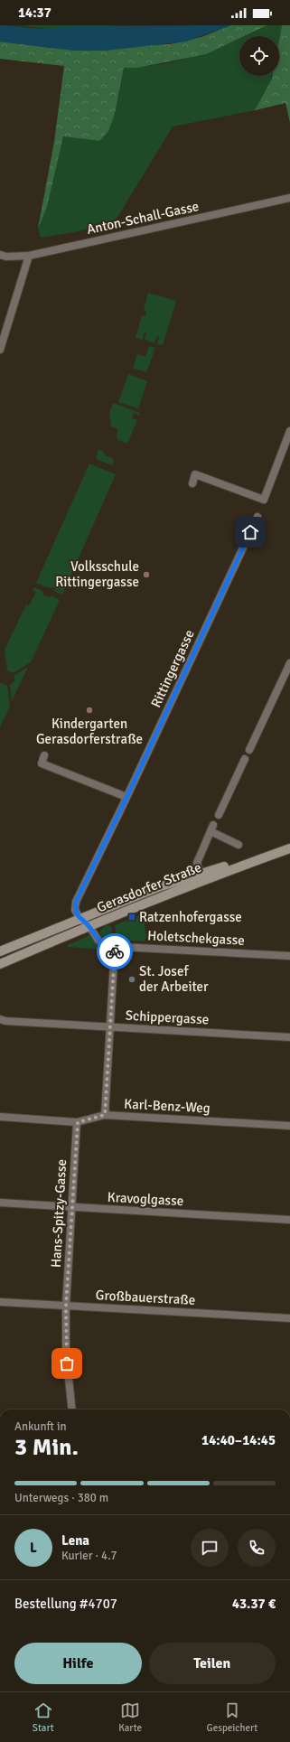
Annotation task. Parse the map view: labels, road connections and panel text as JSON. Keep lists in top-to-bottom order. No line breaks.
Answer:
{"streets":{"main road":["Gerasdorfer Straße"],"street":["Anton-Schall-Gasse","Rittingergasse","Holetschekgasse","Schippergasse","Karl-Benz-Weg","Kravoglgasse","Hans-Spitzy-Gasse","Großbauerstraße"]},"crossings":[["Rittingergasse","Gerasdorfer Straße"],["Gerasdorfer Straße","Holetschekgasse"],["Karl-Benz-Weg","Hans-Spitzy-Gasse"],["Kravoglgasse","Hans-Spitzy-Gasse"],["Hans-Spitzy-Gasse","Großbauerstraße"]],"places":{"other":["Volksschule Rittingergasse","Kindergarten Gerasdorferstraße","St. Josef der Arbeiter"],"transit":["Ratzenhofergasse"]},"page":{"status":"14:37","heading":["3 Min.","Ankunft in","14:40–14:45"],"panel":["Lena","Kurier · 4.7","Bestellung #4707","43.37 €"],"bar":"Unterwegs · 380 m","round":"L","buttons":["Hilfe","Teilen"],"tabs":["Start","Karte","Gespeichert"]}}
